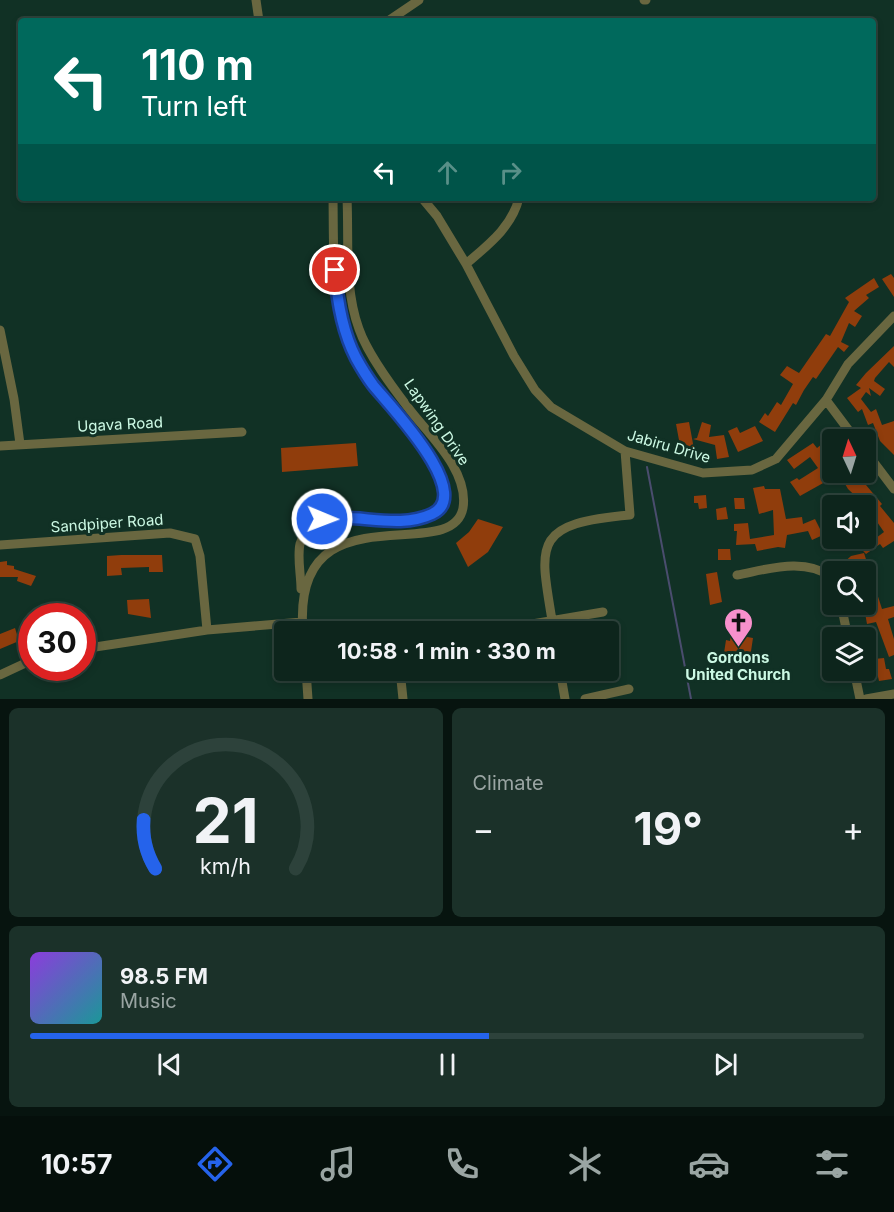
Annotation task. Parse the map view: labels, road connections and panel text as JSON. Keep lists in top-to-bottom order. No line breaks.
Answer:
{"streets":{"street":["Lapwing Drive","Ugava Road","Jabiru Drive","Sandpiper Road"]},"places":{"church":["Gordons United Church"]},"north":"top","page":{"turn":["110 m","Turn left"],"limit":"30","trip":"10:58 · 1 min · 330 m","tile":"Climate","heat":["−","19°","+"],"song":["98.5 FM","Music"],"tabs":"10:57","gauge":["21","km/h"]}}
